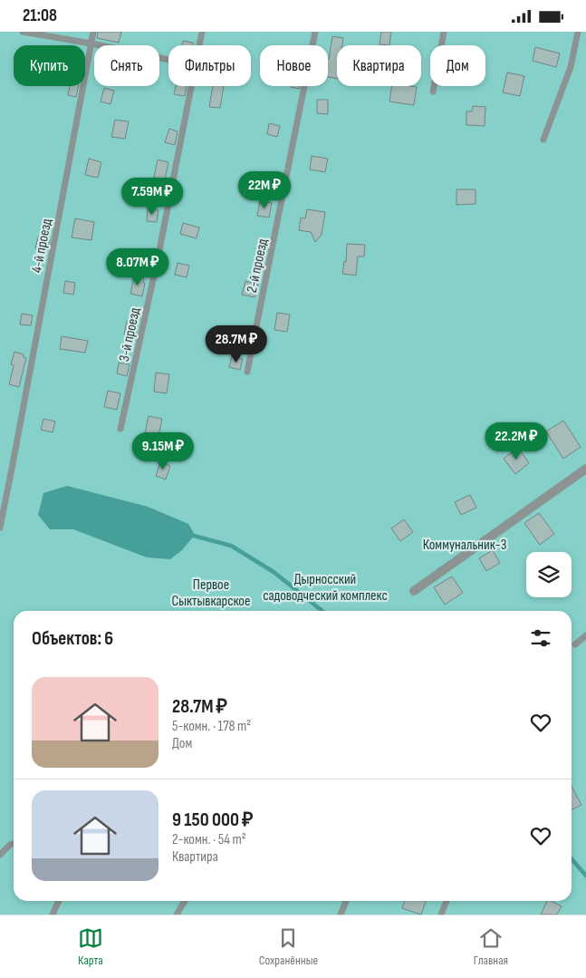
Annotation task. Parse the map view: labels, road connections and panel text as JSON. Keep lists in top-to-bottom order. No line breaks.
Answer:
{"streets":{"lane":["4-й проезд","2-й проезд","3-й проезд"]},"parks":["Коммунальник-3","Дырносский садоводческий комплекс","Первое Сыктывкарское"],"page":{"status":"21:08","chip":["Купить","Снять","Фильтры","Новое","Квартира","Дом"],"price":["22M ₽","7.59M ₽","8.07M ₽","28.7M ₽","22.2M ₽","9.15M ₽"],"heading":"Объектов: 6","list":[{"name":"28.7M ₽","note":"5-комн. · 178 m² · Дом"},{"name":"9 150 000 ₽","note":"2-комн. · 54 m² · Квартира"}],"tabs":["Карта","Сохранённые","Главная"]}}
